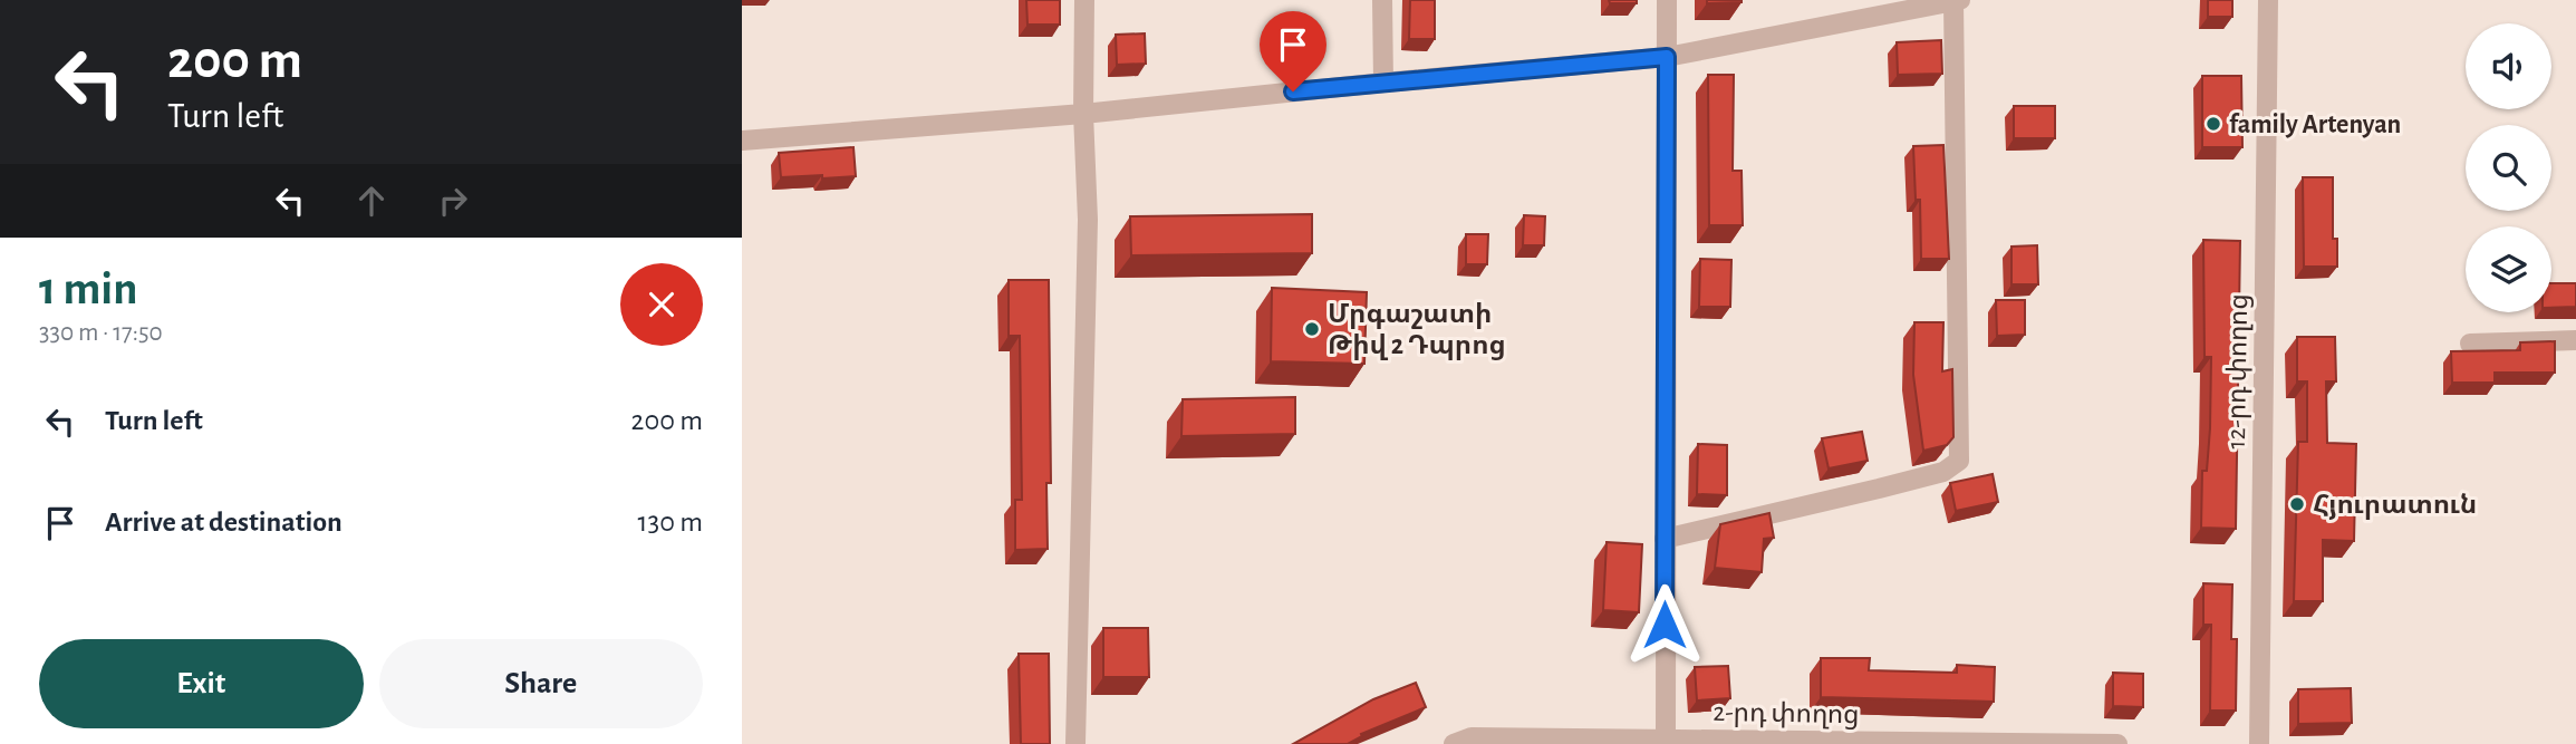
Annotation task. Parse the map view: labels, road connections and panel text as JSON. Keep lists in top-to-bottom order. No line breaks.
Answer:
{"streets":{"street":["12-րդ փողոց","2-րդ փողոց"]},"places":["family Artenyan","Մրգաշատի Թիվ 2 Դպրոց","Հյուրատուն"],"page":{"turn":["200 m","Turn left"],"heading":["1 min","330 m · 17:50"],"list":[{"name":"Turn left","value":"200 m"},{"name":"Arrive at destination","value":"130 m"}],"buttons":["Exit","Share"]}}
